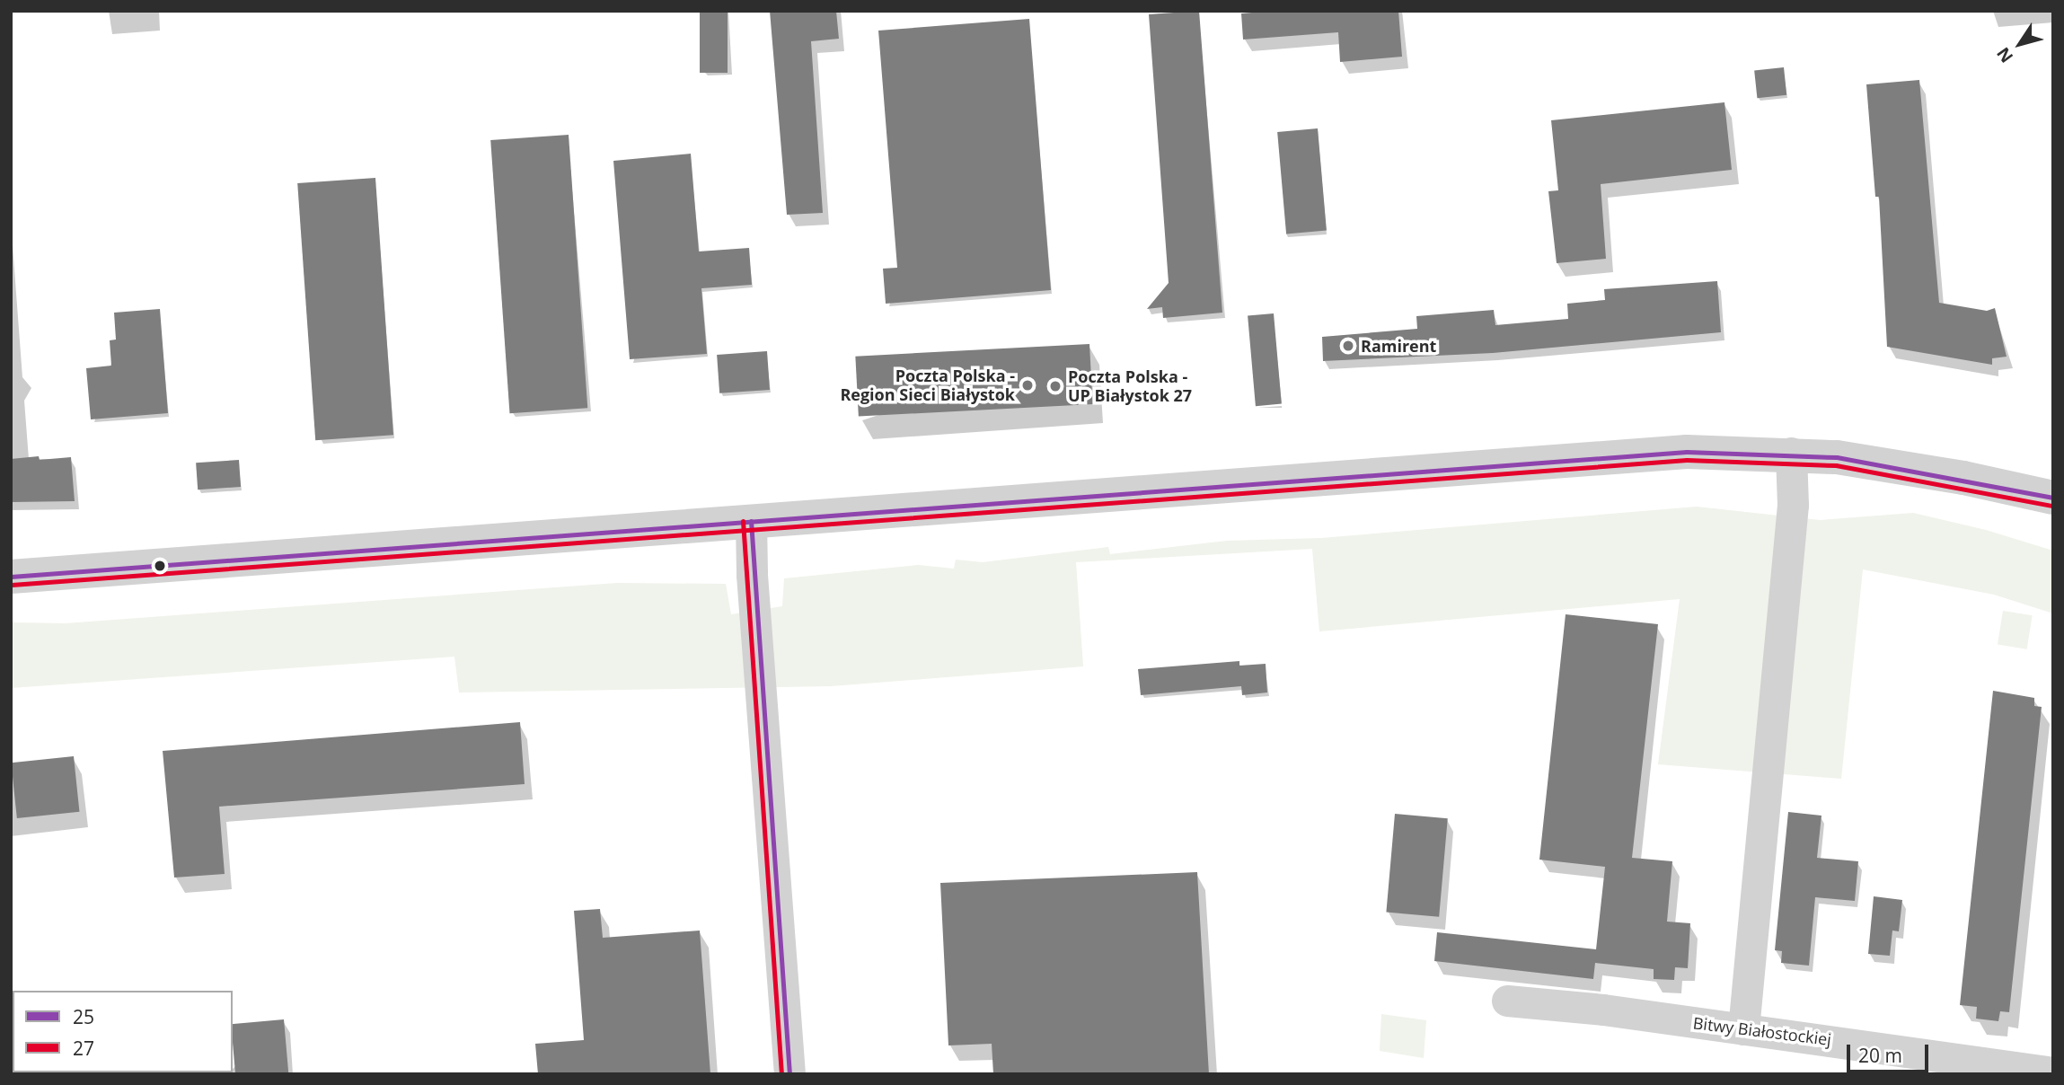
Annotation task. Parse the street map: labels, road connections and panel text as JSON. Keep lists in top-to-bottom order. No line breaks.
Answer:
{"streets":{"street":["Bitwy Białostockiej"]},"places":["Ramirent","Poczta Polska - Region Sieci Białystok","Poczta Polska - UP Białystok 27"],"lines":["transit line 25","transit line 27"],"legend":["25","27"],"scale_bar":"20 m","north":"bottom left"}
